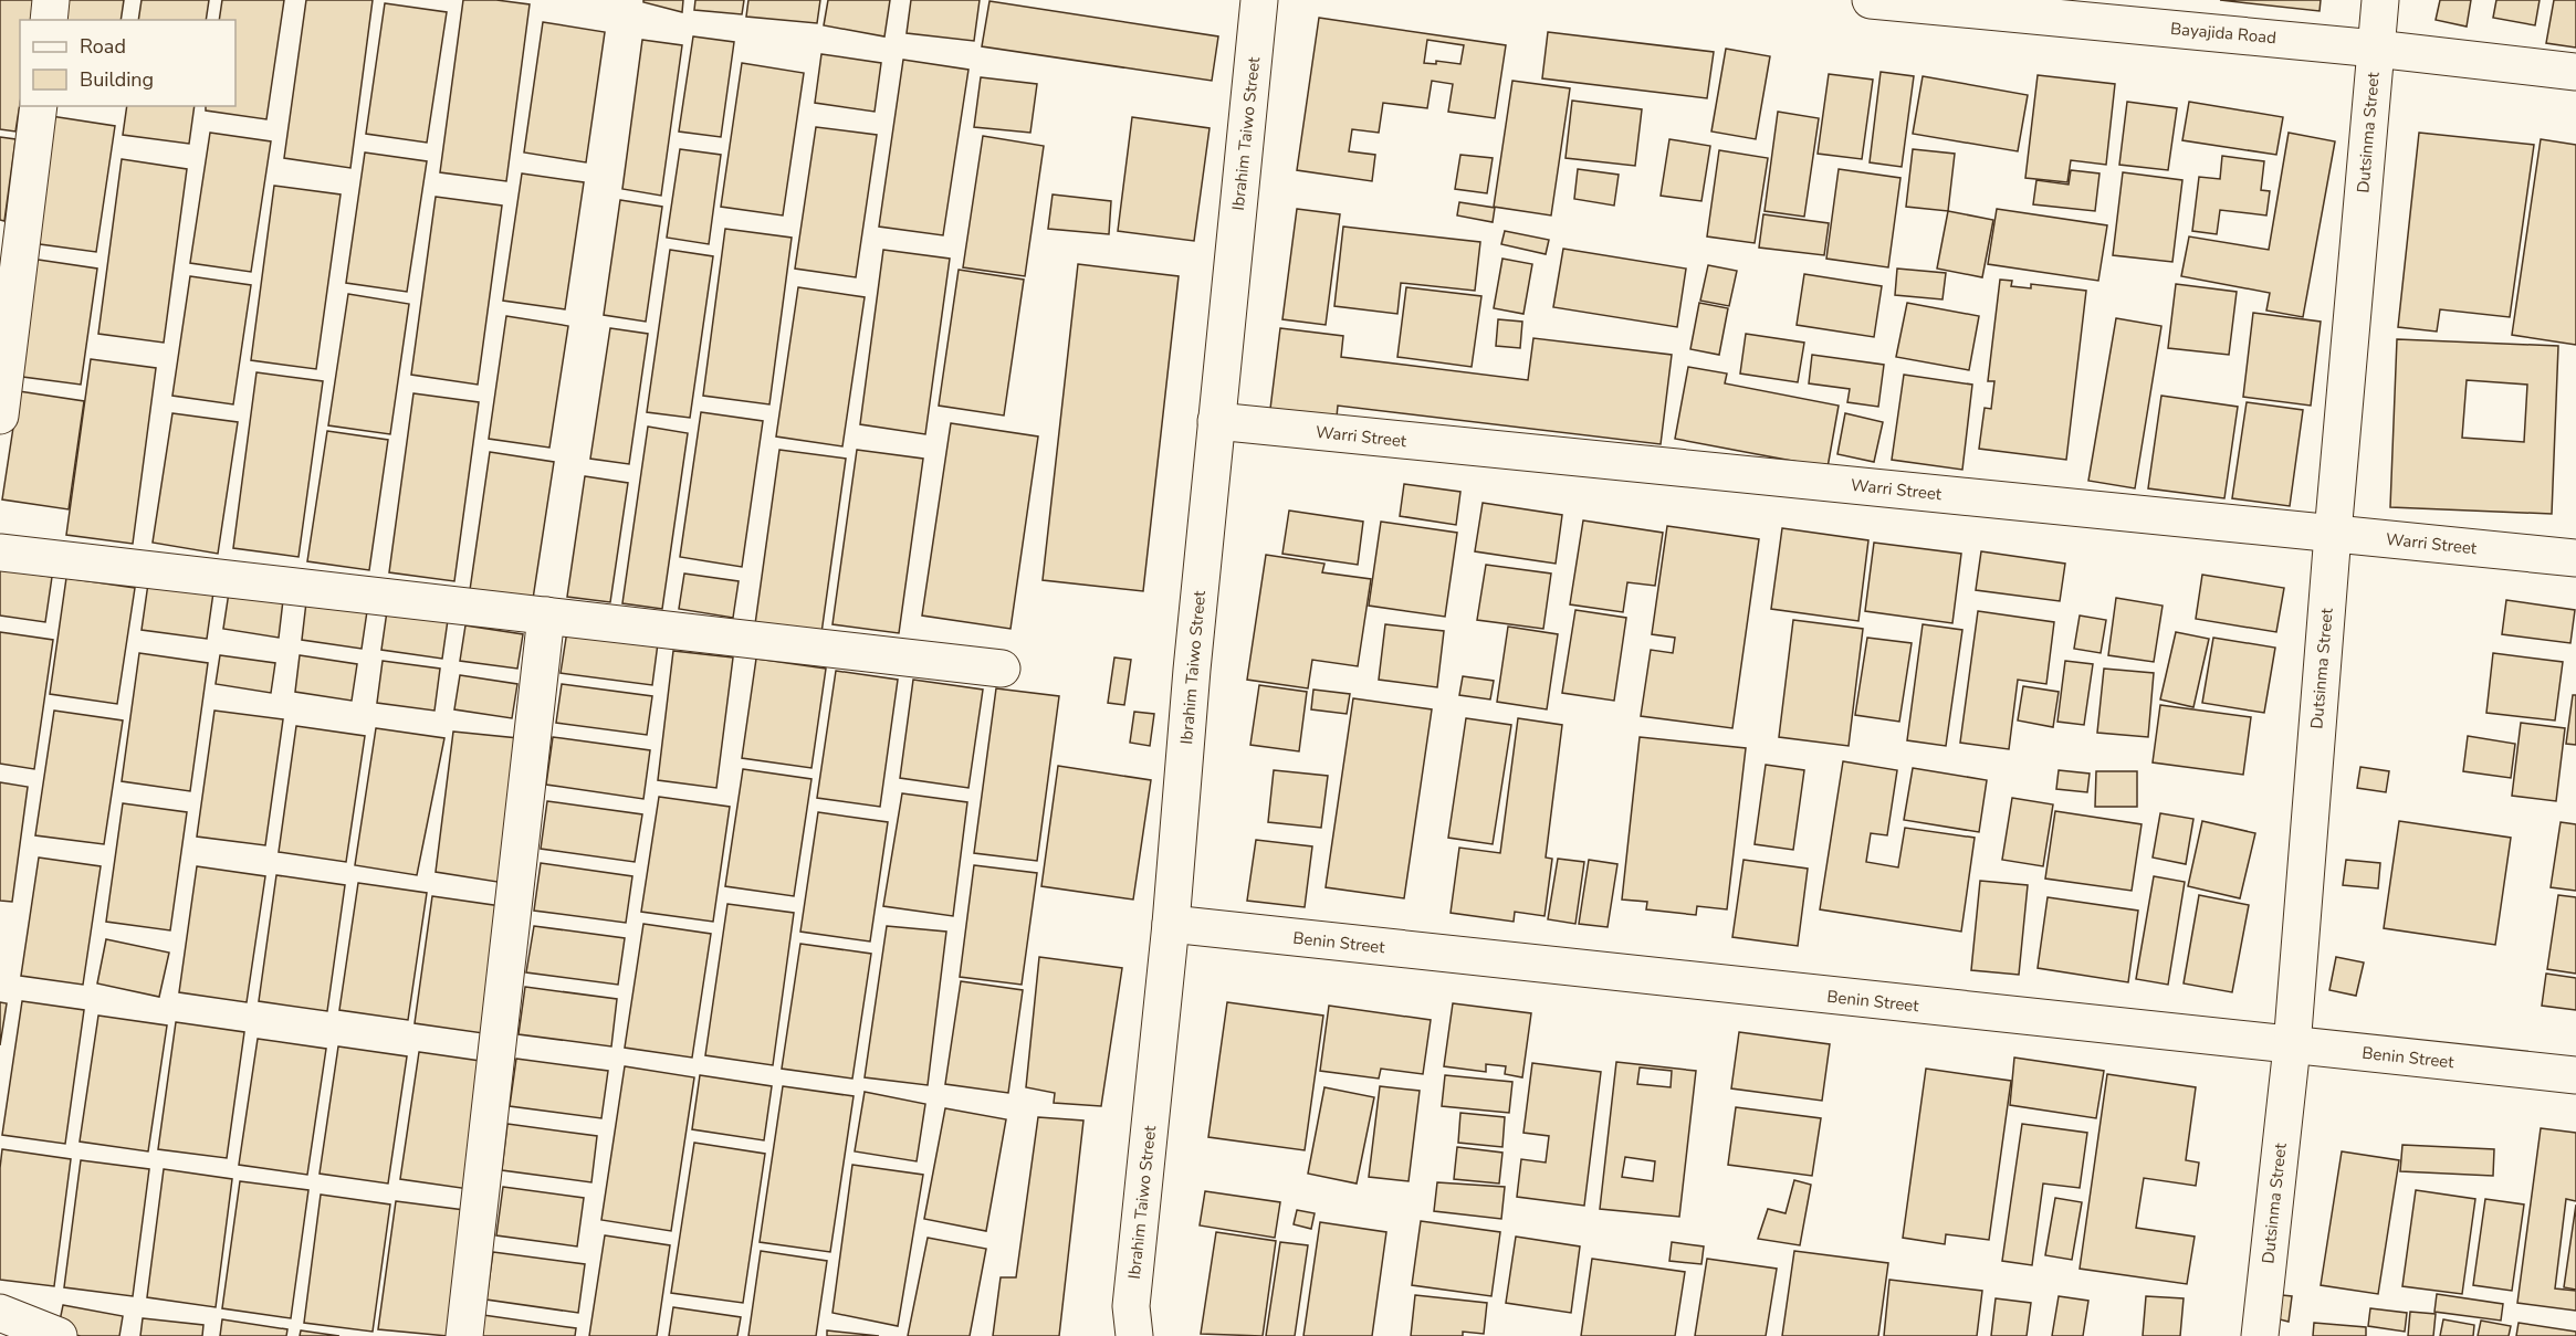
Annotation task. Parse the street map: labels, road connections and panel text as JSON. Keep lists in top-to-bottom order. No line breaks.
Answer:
{"streets":{"street":["Bayajida Road","Dutsinma Street","Ibrahim Taiwo Street","Warri Street","Benin Street"]},"crossings":[["Bayajida Road","Dutsinma Street"],["Dutsinma Street","Warri Street"],["Dutsinma Street","Benin Street"],["Ibrahim Taiwo Street","Warri Street"],["Ibrahim Taiwo Street","Benin Street"]],"legend":["Road","Building"]}
